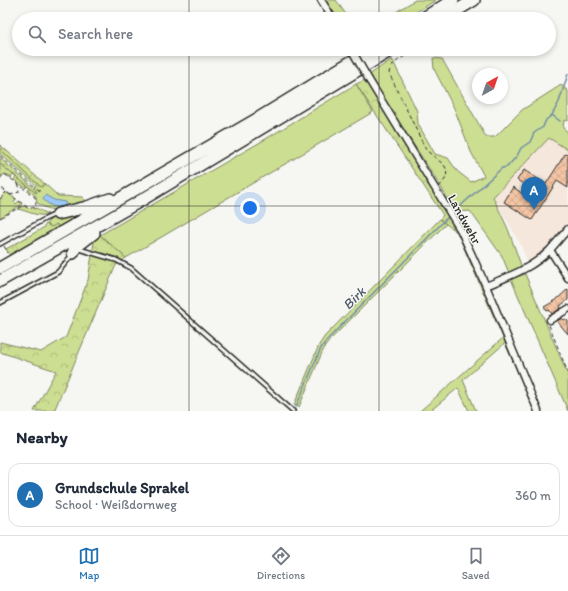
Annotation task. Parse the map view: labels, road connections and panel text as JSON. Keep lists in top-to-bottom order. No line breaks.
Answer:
{"streets":{"street":["Landwehr"]},"water":["Birk"],"north":"top right","page":{"search":"Search here","pins":"A","heading":"Nearby","list":[{"mark":"A","name":"Grundschule Sprakel","note":"School · Weißdornweg","value":"360 m"}],"nav":["Map","Directions","Saved"]}}
